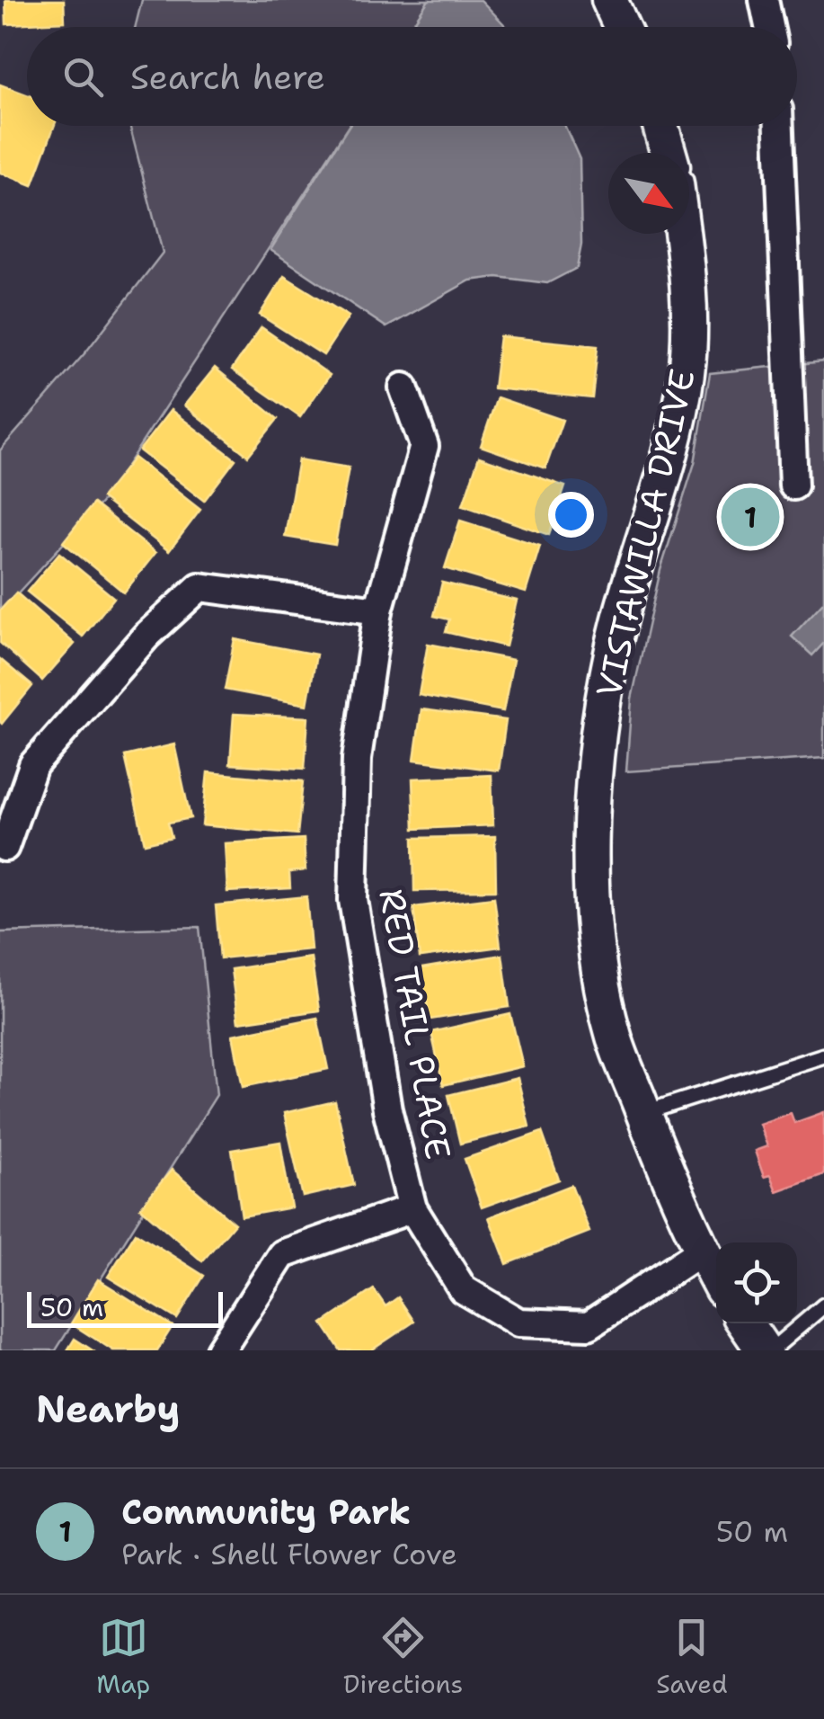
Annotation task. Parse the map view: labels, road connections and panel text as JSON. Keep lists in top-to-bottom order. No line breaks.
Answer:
{"streets":{"street":["VISTAWILLA DRIVE","RED TAIL PLACE"]},"crossings":[["VISTAWILLA DRIVE","RED TAIL PLACE"]],"scale_bar":"50 m","north":"bottom right","page":{"search":"Search here","pins":"1","scale":"50 m","heading":"Nearby","list":[{"mark":"1","name":"Community Park","note":"Park · Shell Flower Cove","value":"50 m"}],"nav":["Map","Directions","Saved"]}}
